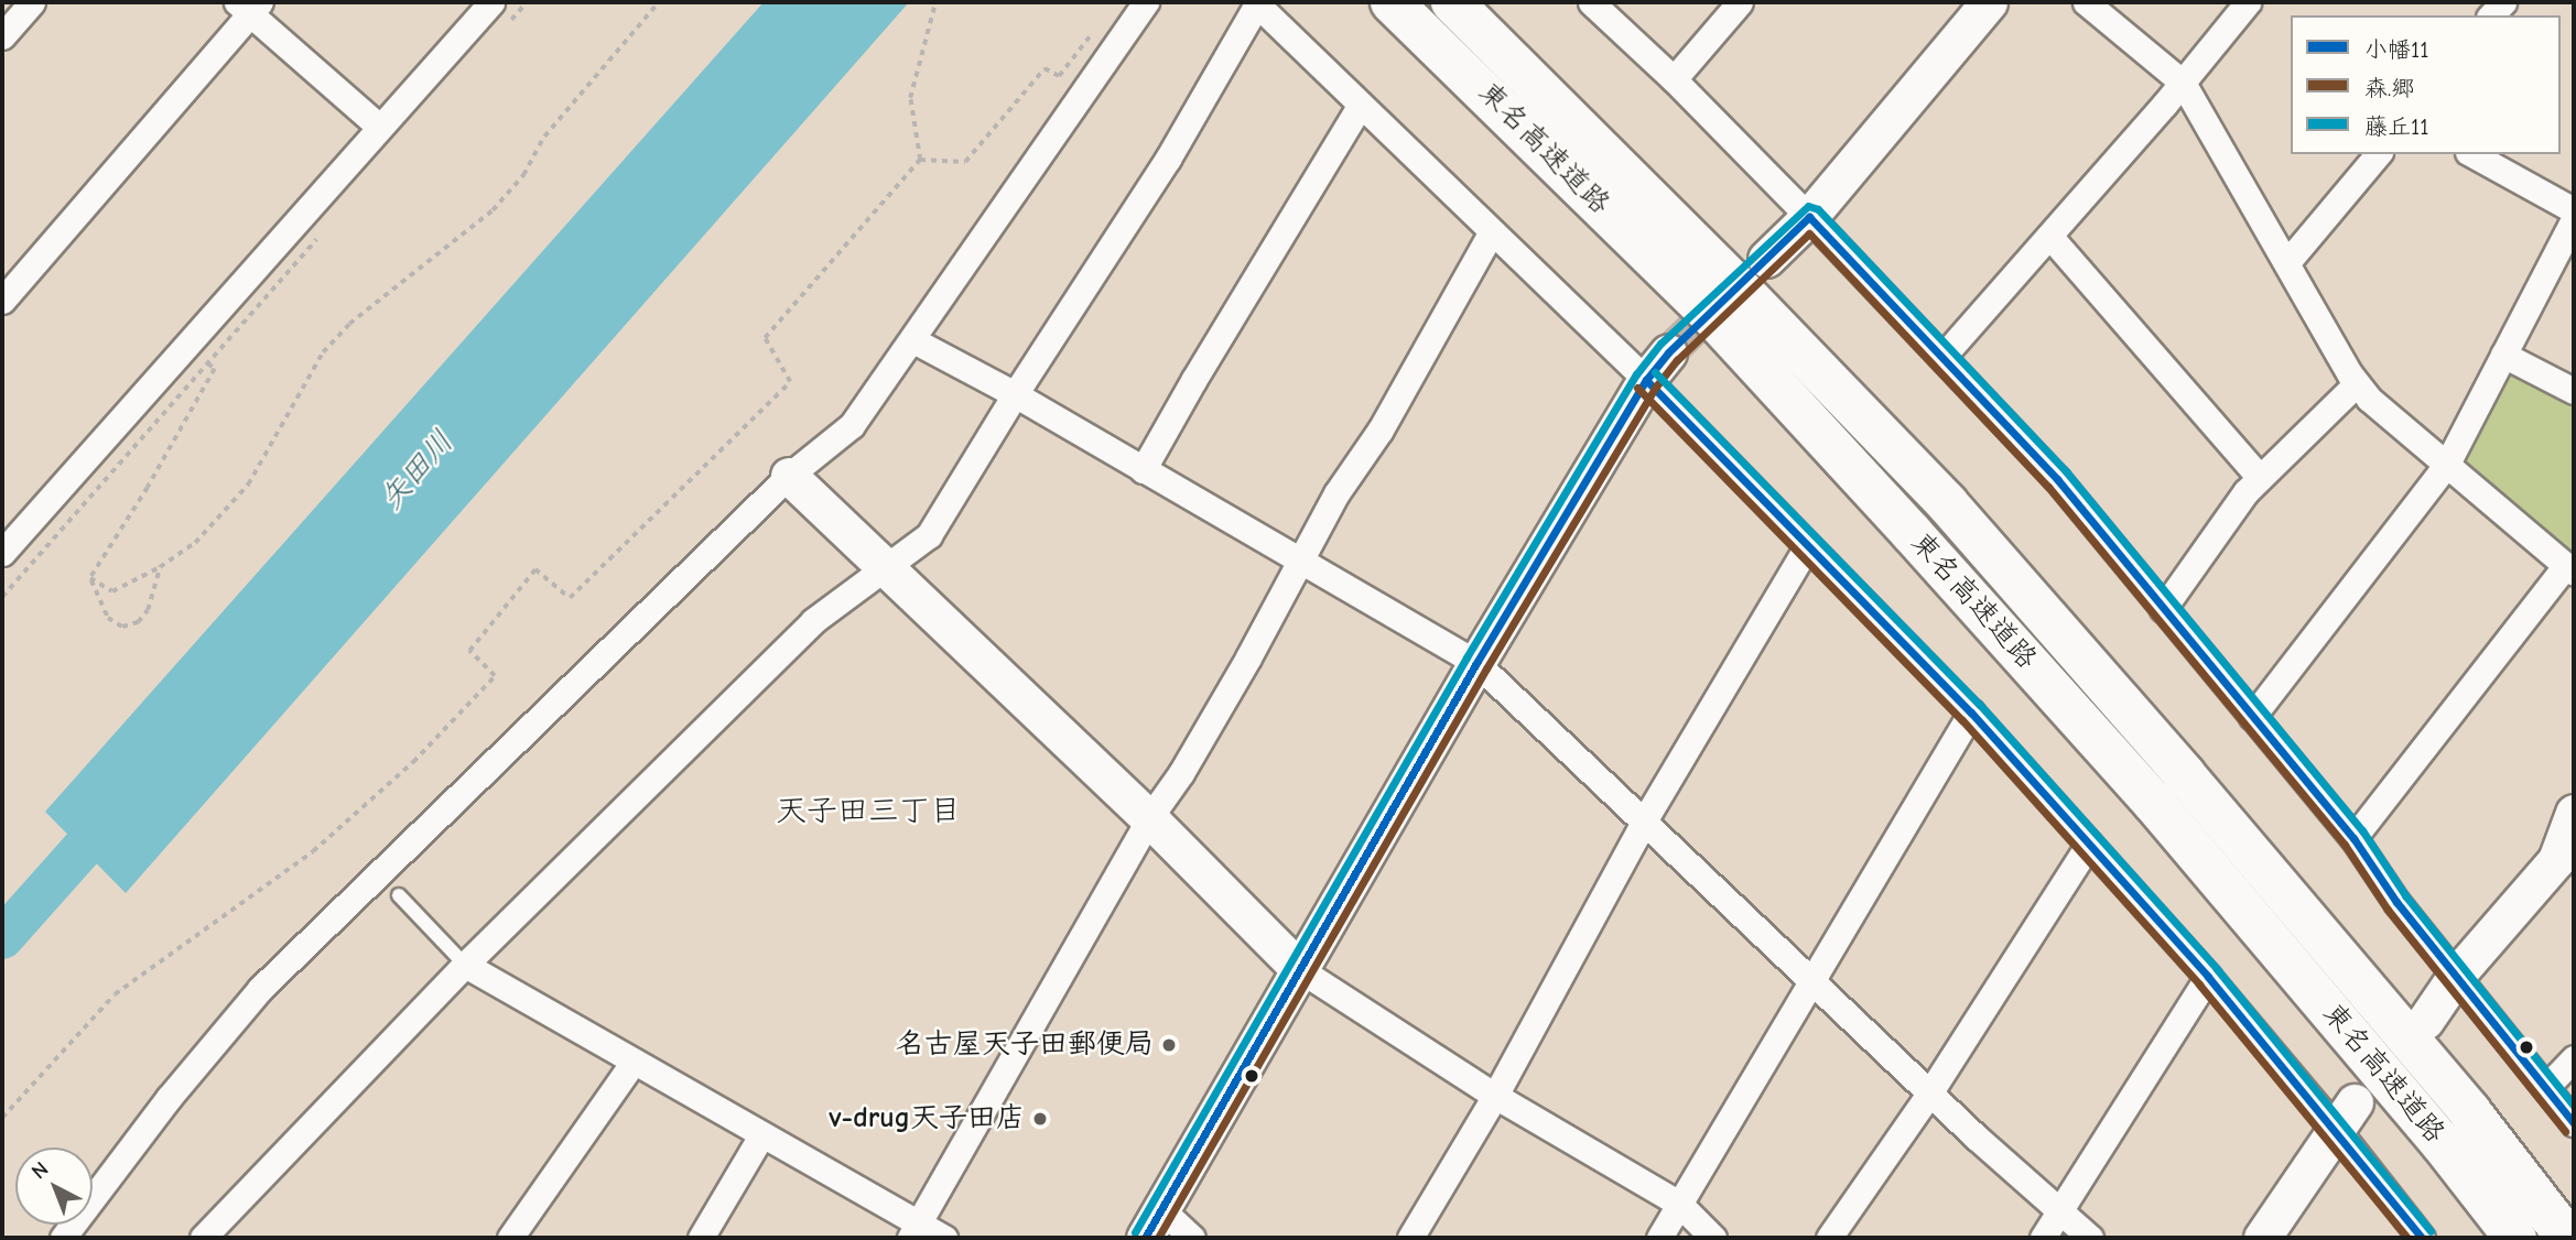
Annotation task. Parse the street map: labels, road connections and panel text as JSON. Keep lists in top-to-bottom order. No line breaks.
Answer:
{"streets":{"highway":["東名高速道路"]},"districts":["天子田三丁目"],"water":["矢田川"],"places":["名古屋天子田郵便局","v-drug天子田店"],"lines":["transit line 藤丘11","transit line 小幡11","transit line 森.郷"],"legend":["小幡11","森.郷","藤丘11"],"north":"top left"}
